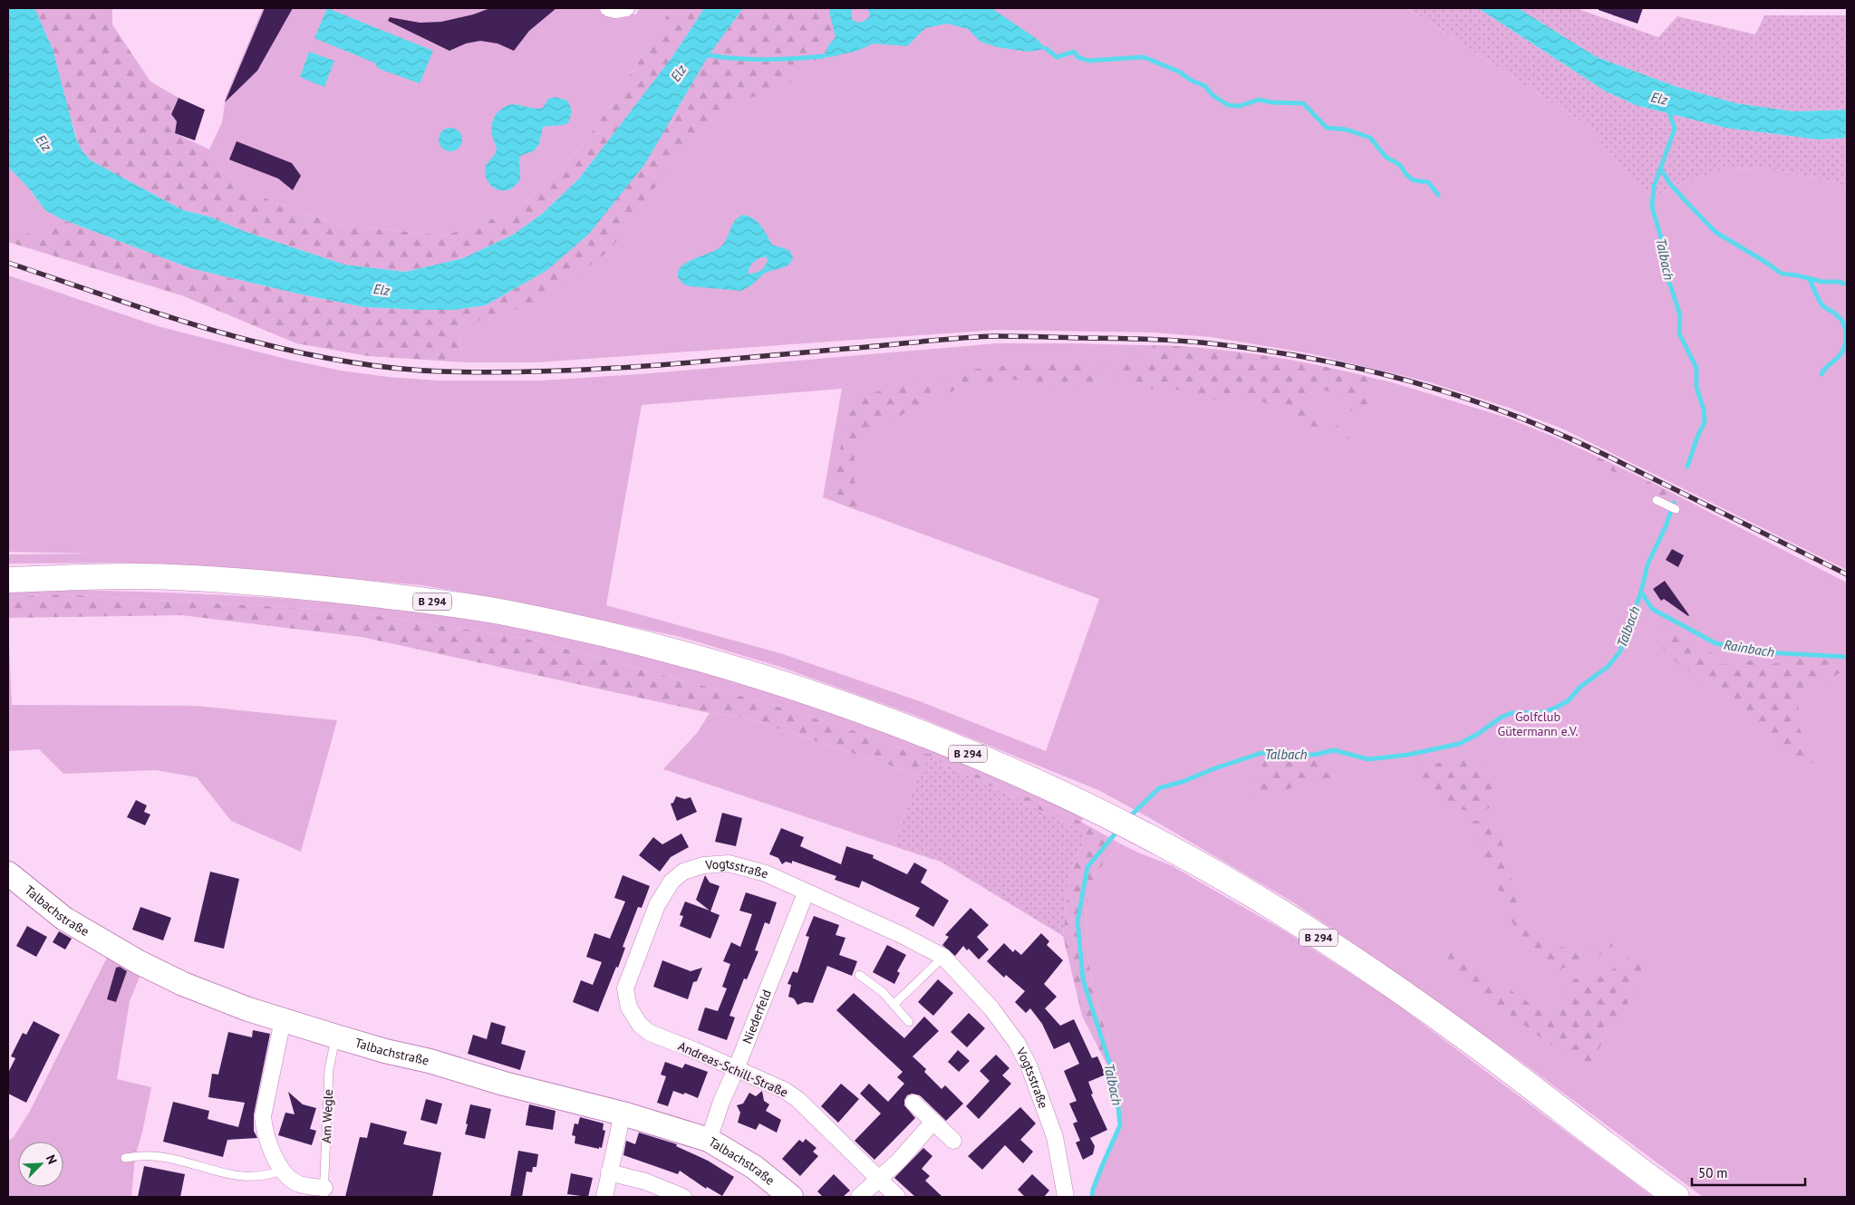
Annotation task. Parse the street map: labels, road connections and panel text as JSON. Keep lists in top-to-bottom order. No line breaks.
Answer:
{"streets":{"highway":["B 294"],"street":["Vogtsstraße","Talbachstraße","Niederfeld","Andreas-Schill-Straße"],"lane":["Am Wegle"]},"crossings":[["Vogtsstraße","Niederfeld"],["Vogtsstraße","Andreas-Schill-Straße"],["Talbachstraße","Niederfeld"],["Talbachstraße","Am Wegle"],["Niederfeld","Andreas-Schill-Straße"]],"water":["Elz","Talbach","Rainbach"],"parks":["Golfclub Gütermann e.V."],"scale_bar":"50 m","north":"top right"}
